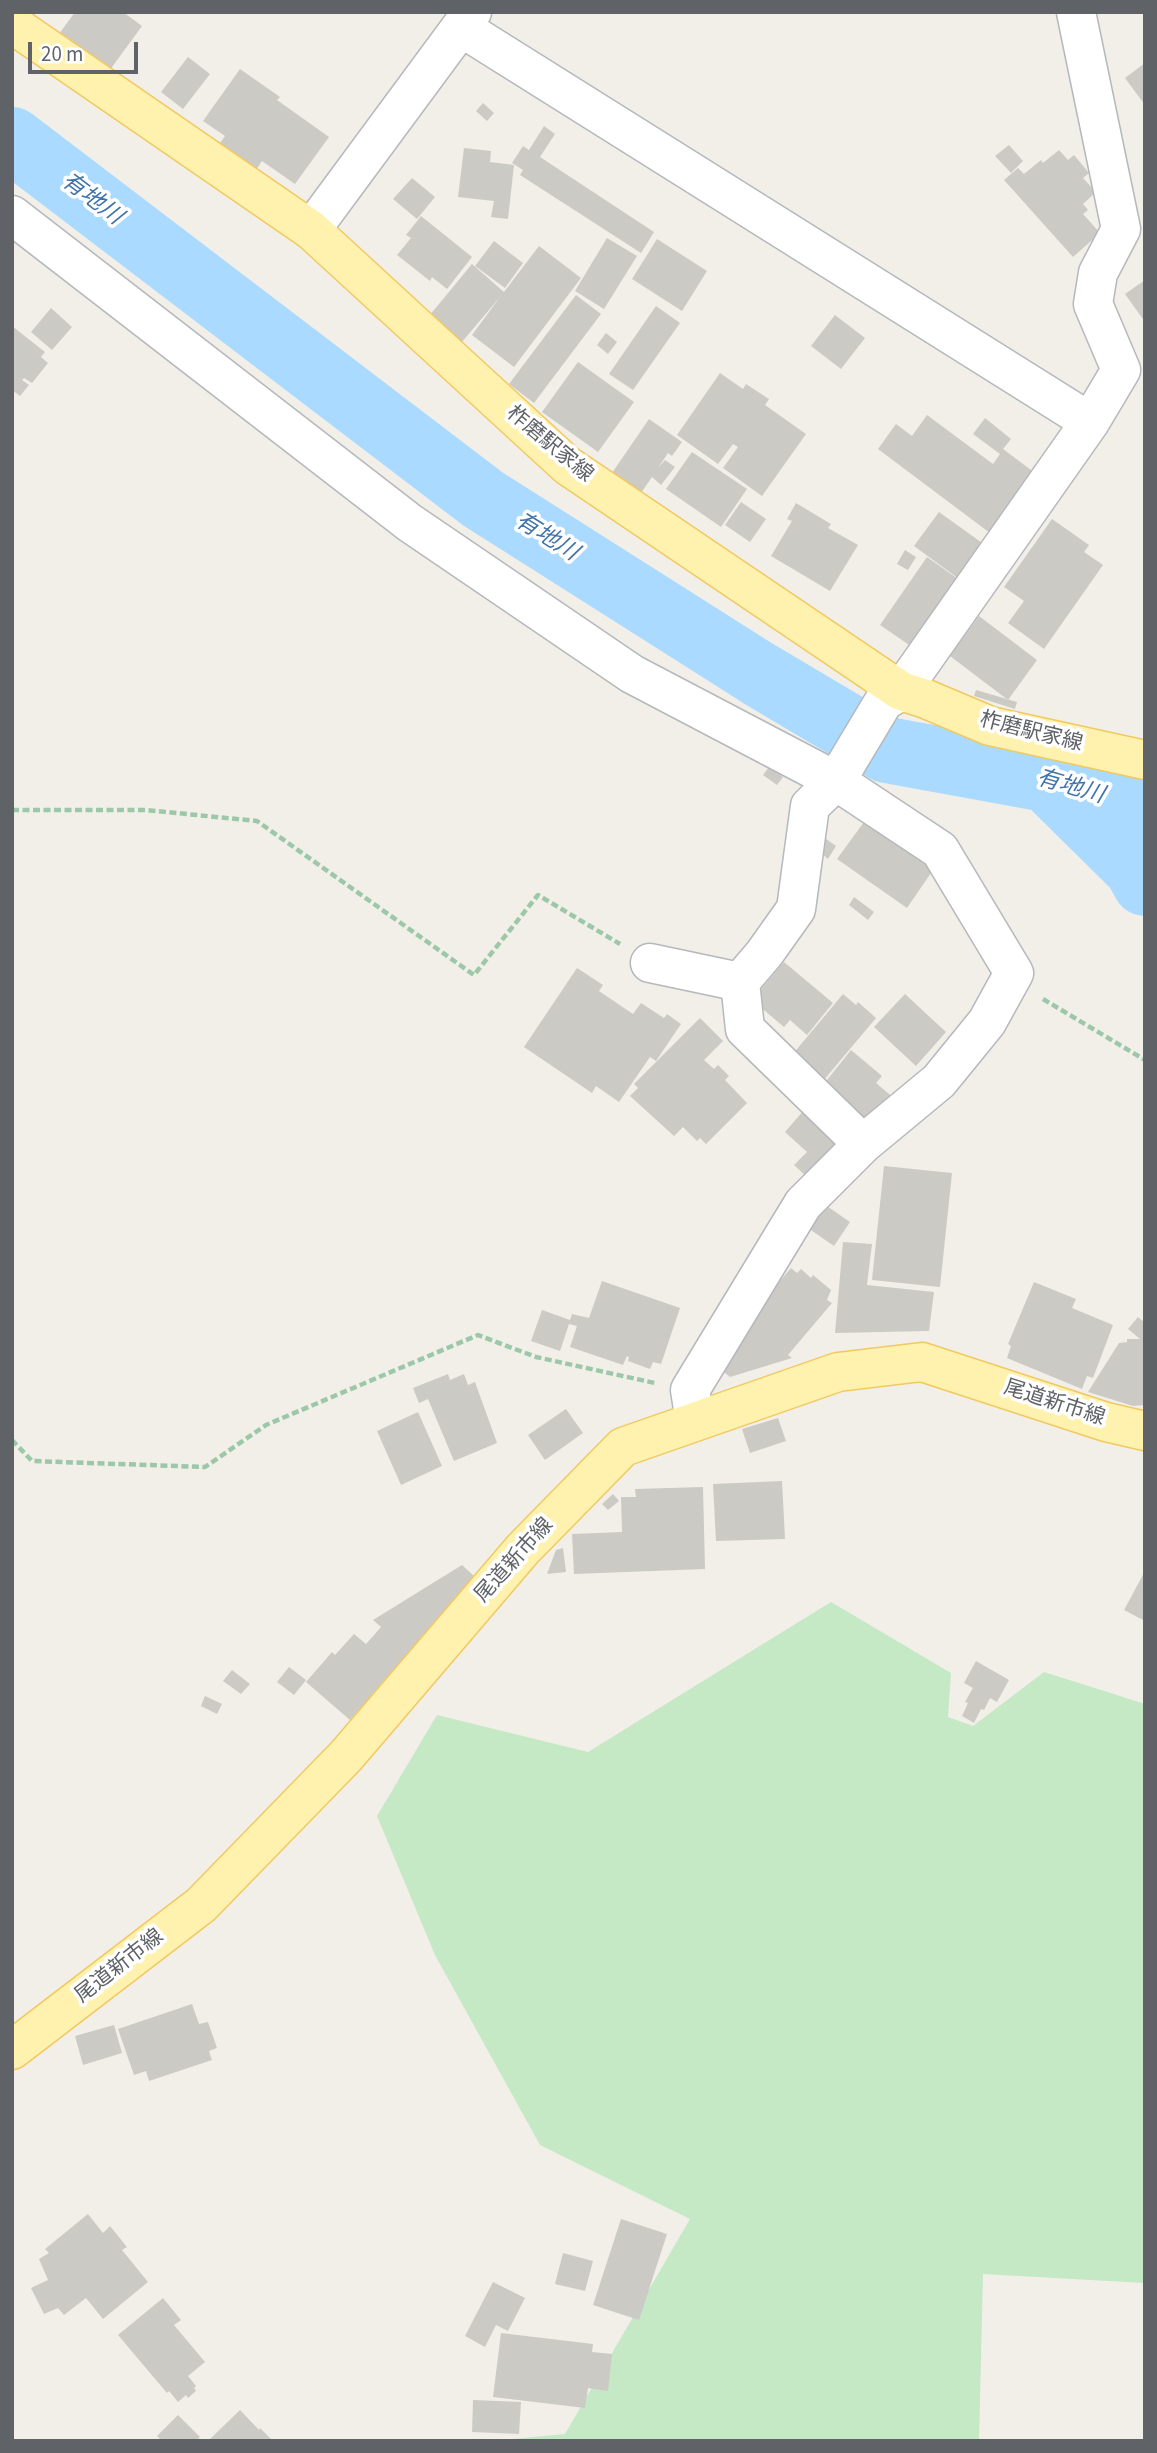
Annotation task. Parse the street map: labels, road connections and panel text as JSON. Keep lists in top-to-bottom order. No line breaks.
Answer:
{"streets":{"main road":["柞磨駅家線","尾道新市線"]},"water":["有地川"],"scale_bar":"20 m"}
